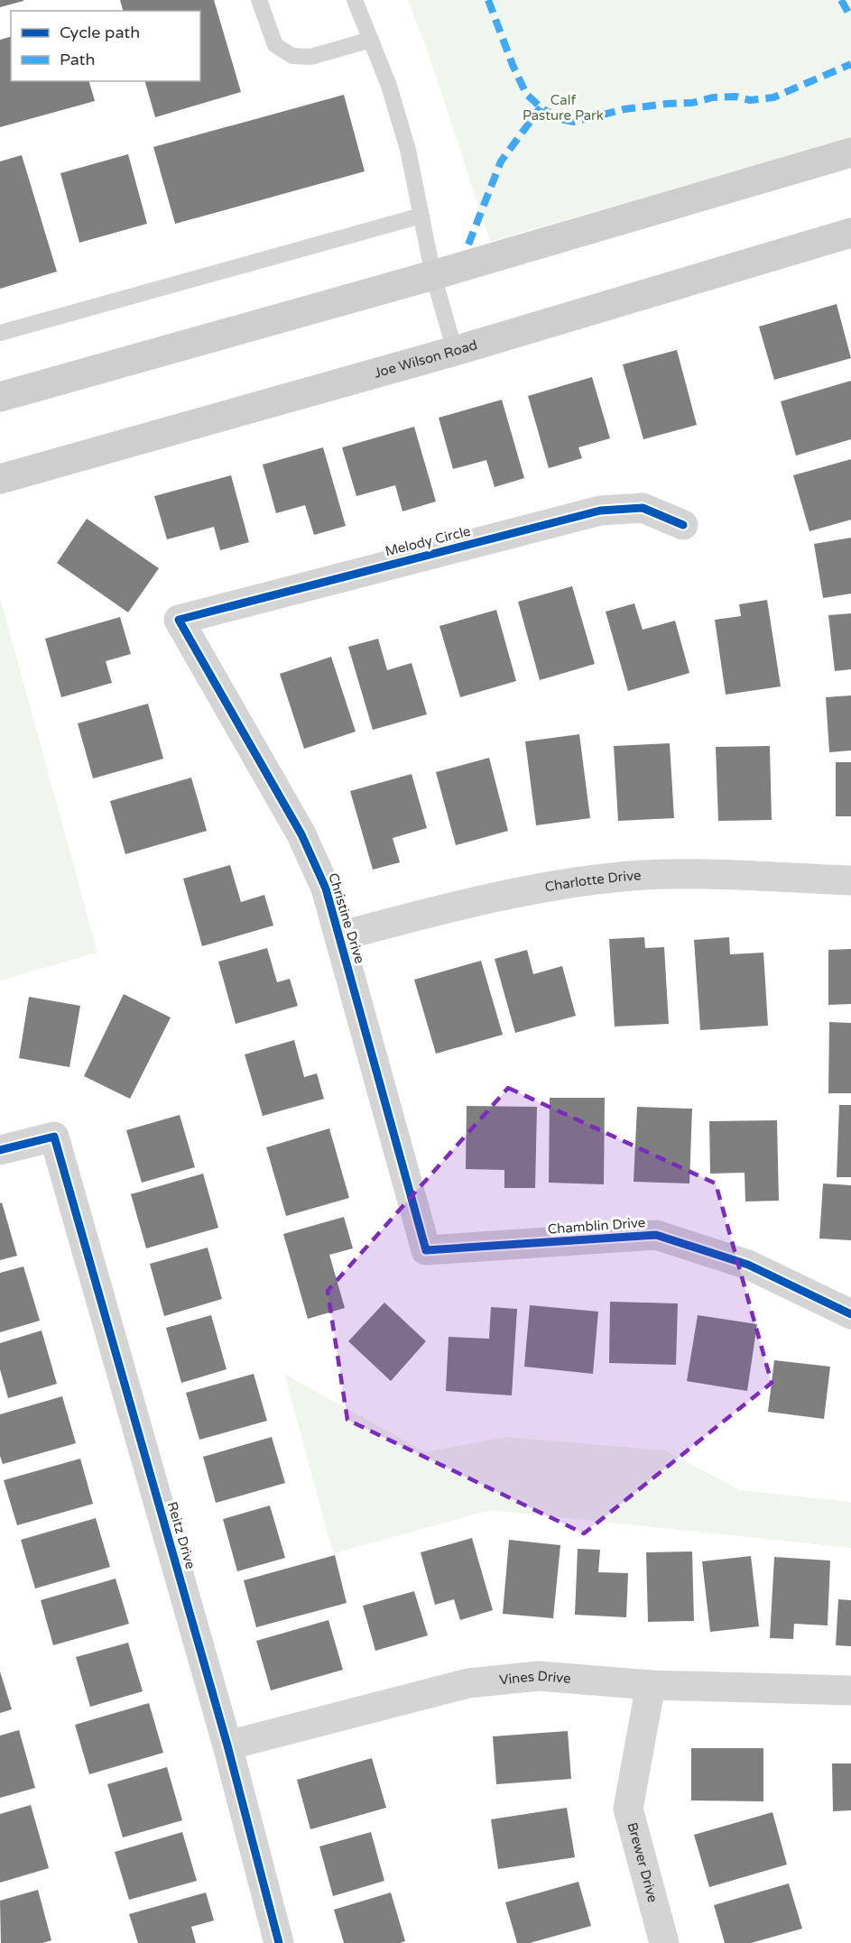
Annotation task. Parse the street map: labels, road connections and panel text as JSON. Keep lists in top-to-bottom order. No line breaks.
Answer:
{"streets":{"main road":["Joe Wilson Road"],"street":["Melody Circle","Charlotte Drive","Christine Drive","Chamblin Drive","Reitz Drive","Vines Drive","Brewer Drive"]},"crossings":[["Melody Circle","Christine Drive"],["Charlotte Drive","Christine Drive"],["Christine Drive","Chamblin Drive"],["Reitz Drive","Vines Drive"],["Vines Drive","Brewer Drive"]],"parks":["Calf Pasture Park"],"legend":["Cycle path","Path"]}
